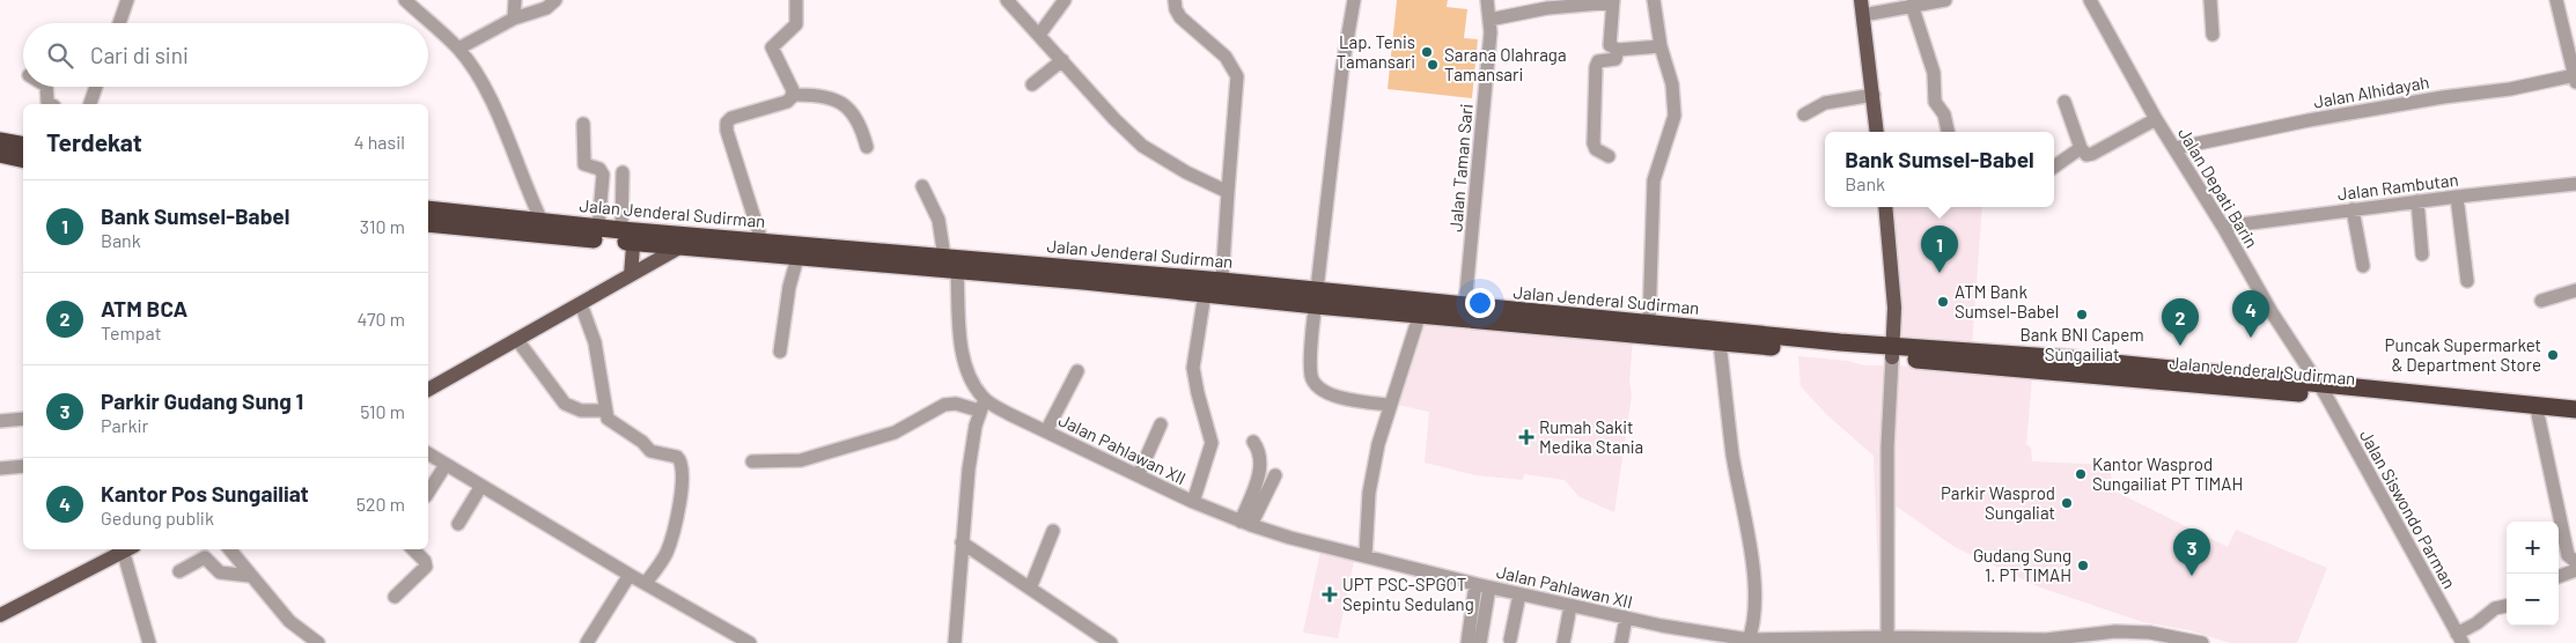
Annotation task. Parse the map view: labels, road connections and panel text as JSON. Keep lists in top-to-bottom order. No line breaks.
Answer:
{"streets":{"highway":["Jalan Jenderal Sudirman"],"street":["Jalan Alhidayah","Jalan Taman Sari","Jalan Rambutan","Jalan Depati Barin","Jalan Pahlawan XII","Jalan Siswondo Parman"]},"crossings":[["Jalan Alhidayah","Jalan Depati Barin"],["Jalan Taman Sari","Jalan Jenderal Sudirman"],["Jalan Rambutan","Jalan Depati Barin"],["Jalan Depati Barin","Jalan Jenderal Sudirman"],["Jalan Depati Barin","Jalan Siswondo Parman"],["Jalan Jenderal Sudirman","Jalan Siswondo Parman"]],"places":{"other":["Lap. Tenis Tamansari","Sarana Olahraga Tamansari","ATM Bank Sumsel-Babel","Bank BNI Capem Sungailiat","Puncak Supermarket & Department Store","Kantor Wasprod Sungailiat PT TIMAH","Parkir Wasprod Sungaliat","Gudang Sung 1. PT TIMAH"],"health":["Rumah Sakit Medika Stania","UPT PSC-SPGOT Sepintu Sedulang"]},"page":{"search":"Cari di sini","heading":["Terdekat","4 hasil"],"popup":["Bank Sumsel-Babel","Bank"],"list":[{"mark":"1","name":"Bank Sumsel-Babel","note":"Bank","value":"310 m"},{"mark":"2","name":"ATM BCA","note":"Tempat","value":"470 m"},{"mark":"3","name":"Parkir Gudang Sung 1","note":"Parkir","value":"510 m"},{"mark":"4","name":"Kantor Pos Sungailiat","note":"Gedung publik","value":"520 m"}],"pins":["1","4","2","3"],"map_buttons":["+","−"]}}
